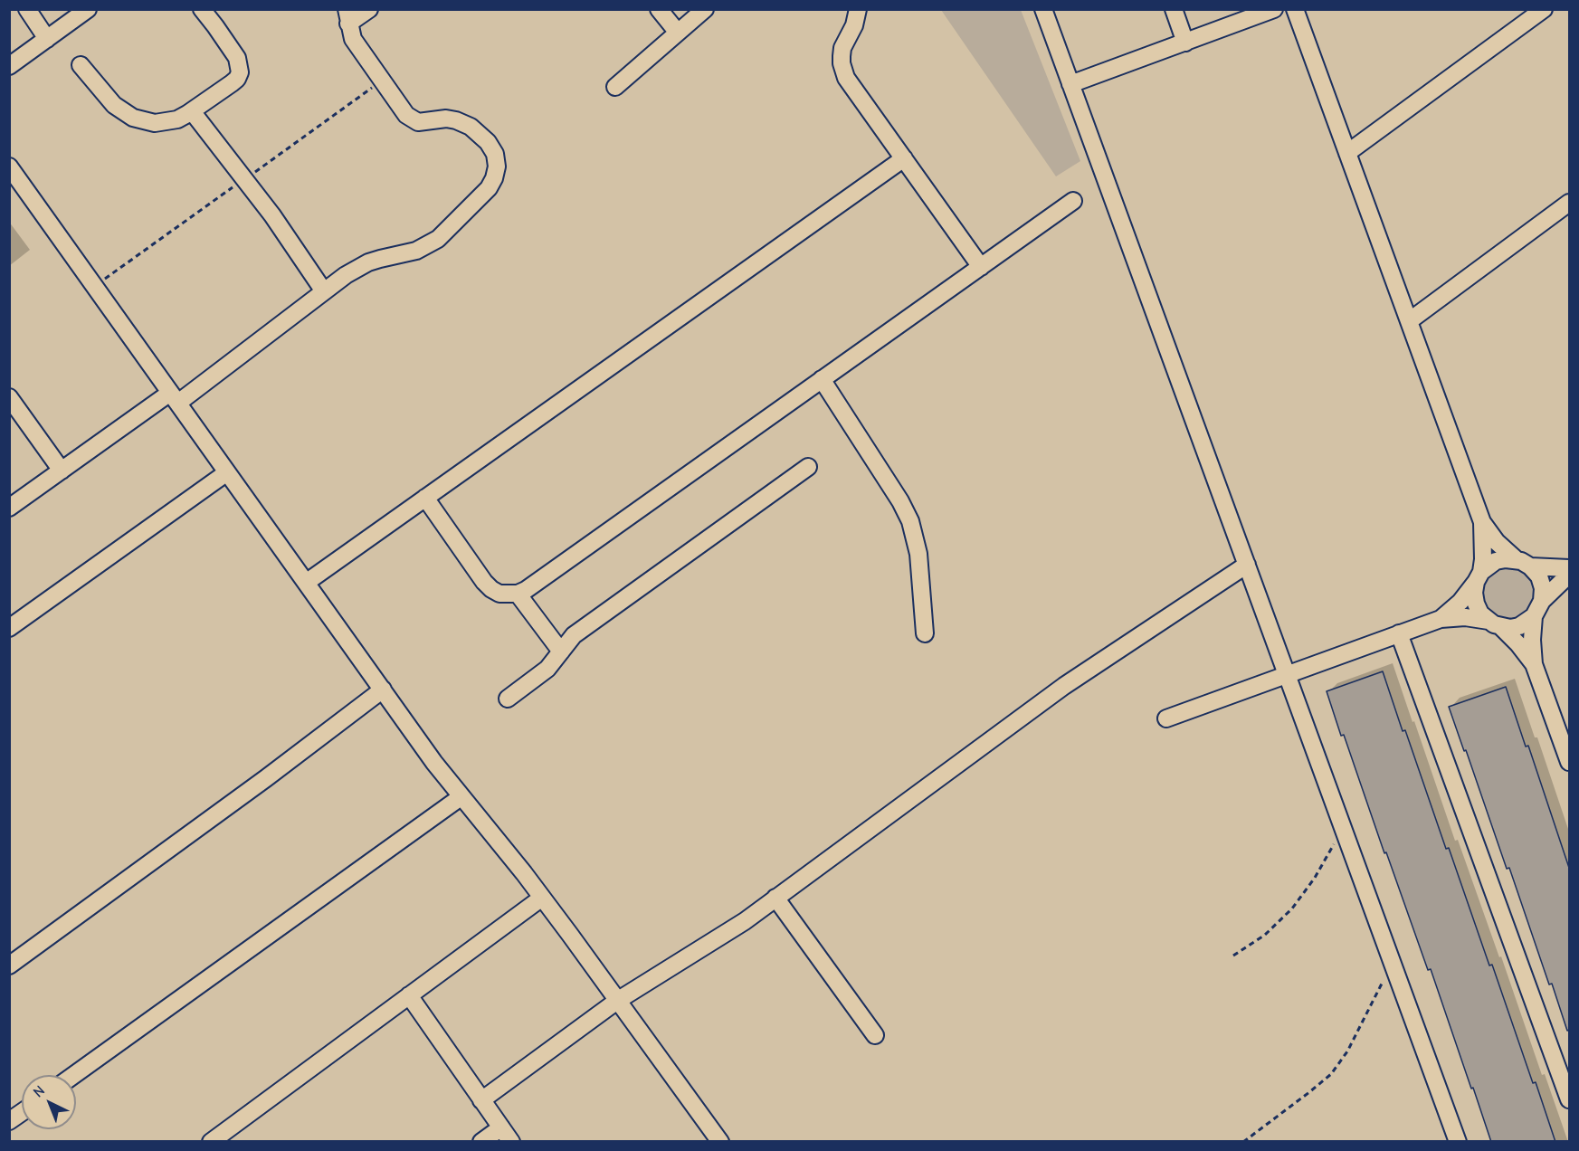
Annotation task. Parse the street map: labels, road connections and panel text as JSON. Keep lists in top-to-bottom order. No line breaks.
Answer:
{"north":"top left"}
